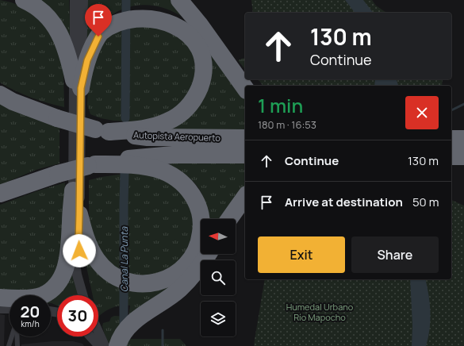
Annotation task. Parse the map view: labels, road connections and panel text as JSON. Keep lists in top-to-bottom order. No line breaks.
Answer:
{"streets":{"highway":["Autopista Aeropuerto"]},"water":["Canal La Punta"],"parks":["Humedal Urbano Río Mapocho"],"north":"left","page":{"turn":["130 m","Continue"],"heading":["1 min","180 m · 16:53"],"list":[{"name":"Continue","value":"130 m"},{"name":"Arrive at destination","value":"50 m"}],"buttons":["Exit","Share"],"speed":"20 km/h","limit":"30"}}
